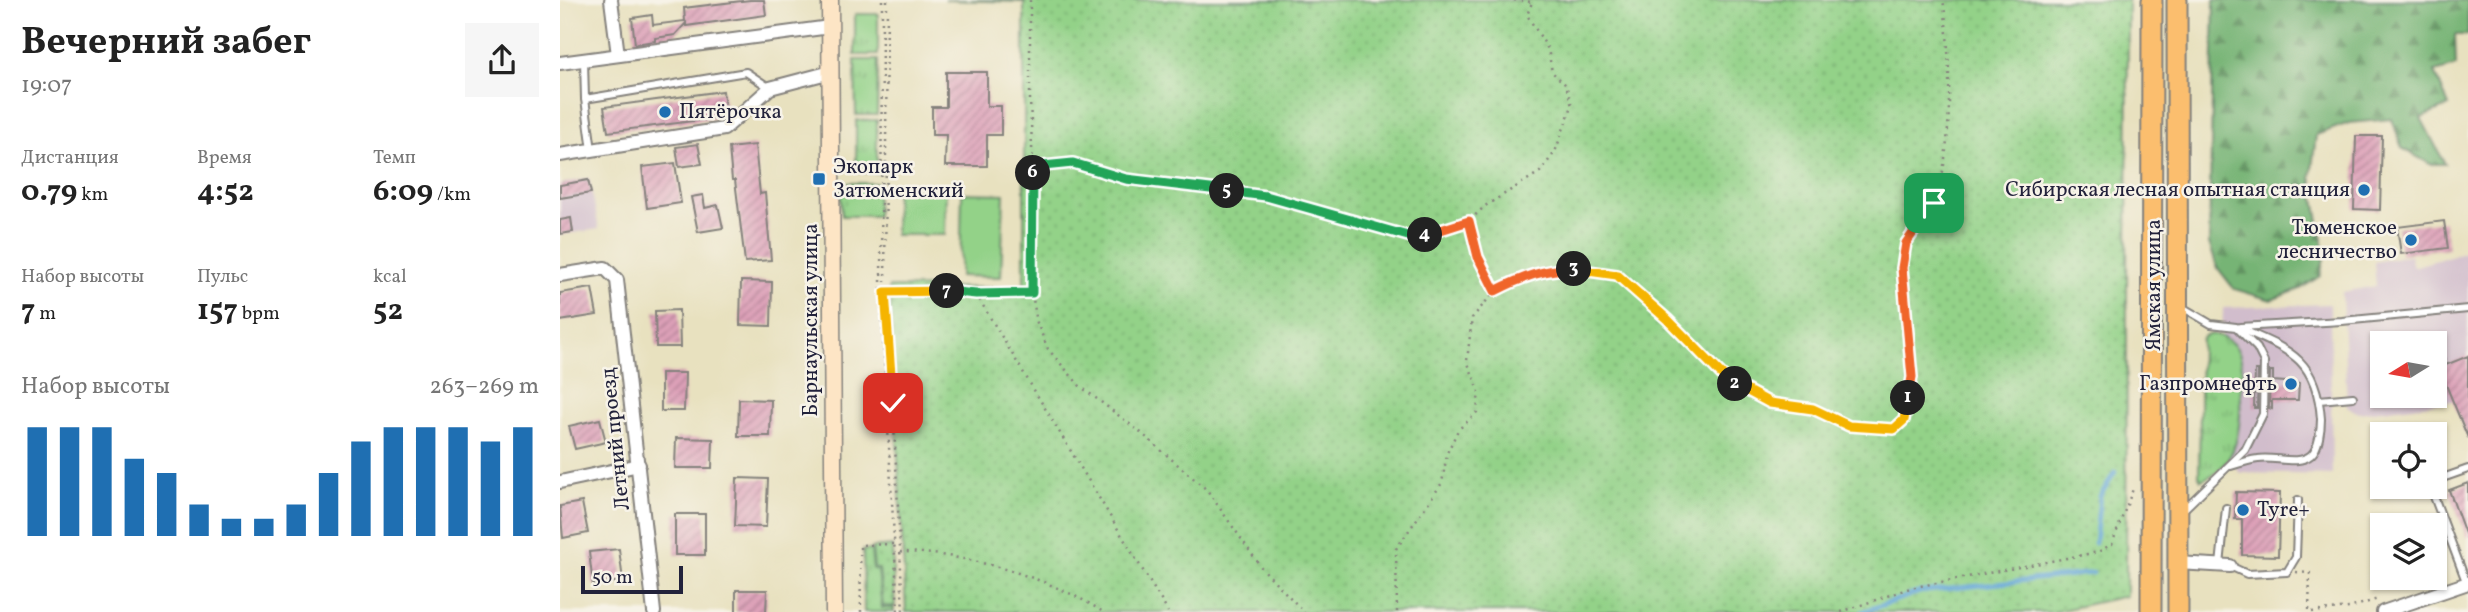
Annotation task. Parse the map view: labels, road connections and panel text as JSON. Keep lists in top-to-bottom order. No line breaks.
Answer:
{"streets":{"main road":["Ямская улица"],"street":["Барнаульская улица","Летний проезд"]},"places":{"other":["Пятёрочка","Сибирская лесная опытная станция","Тюменское лесничество","Газпромнефть","Tyre+"],"transit":["Экопарк Затюменский"]},"scale_bar":"50 m","north":"left","page":{"heading":["Вечерний забег","19:07"],"stats":[["Дистанция","0.79 km"],["Время","4:52"],["Темп","6:09 /km"],["Набор высоты","7 m"],["Пульс","157 bpm"],["kcal","52"]],"pins":["6","5","4","3","7","2","1"],"chart":["Набор высоты","263–269 m"],"scale":"50 m"}}
